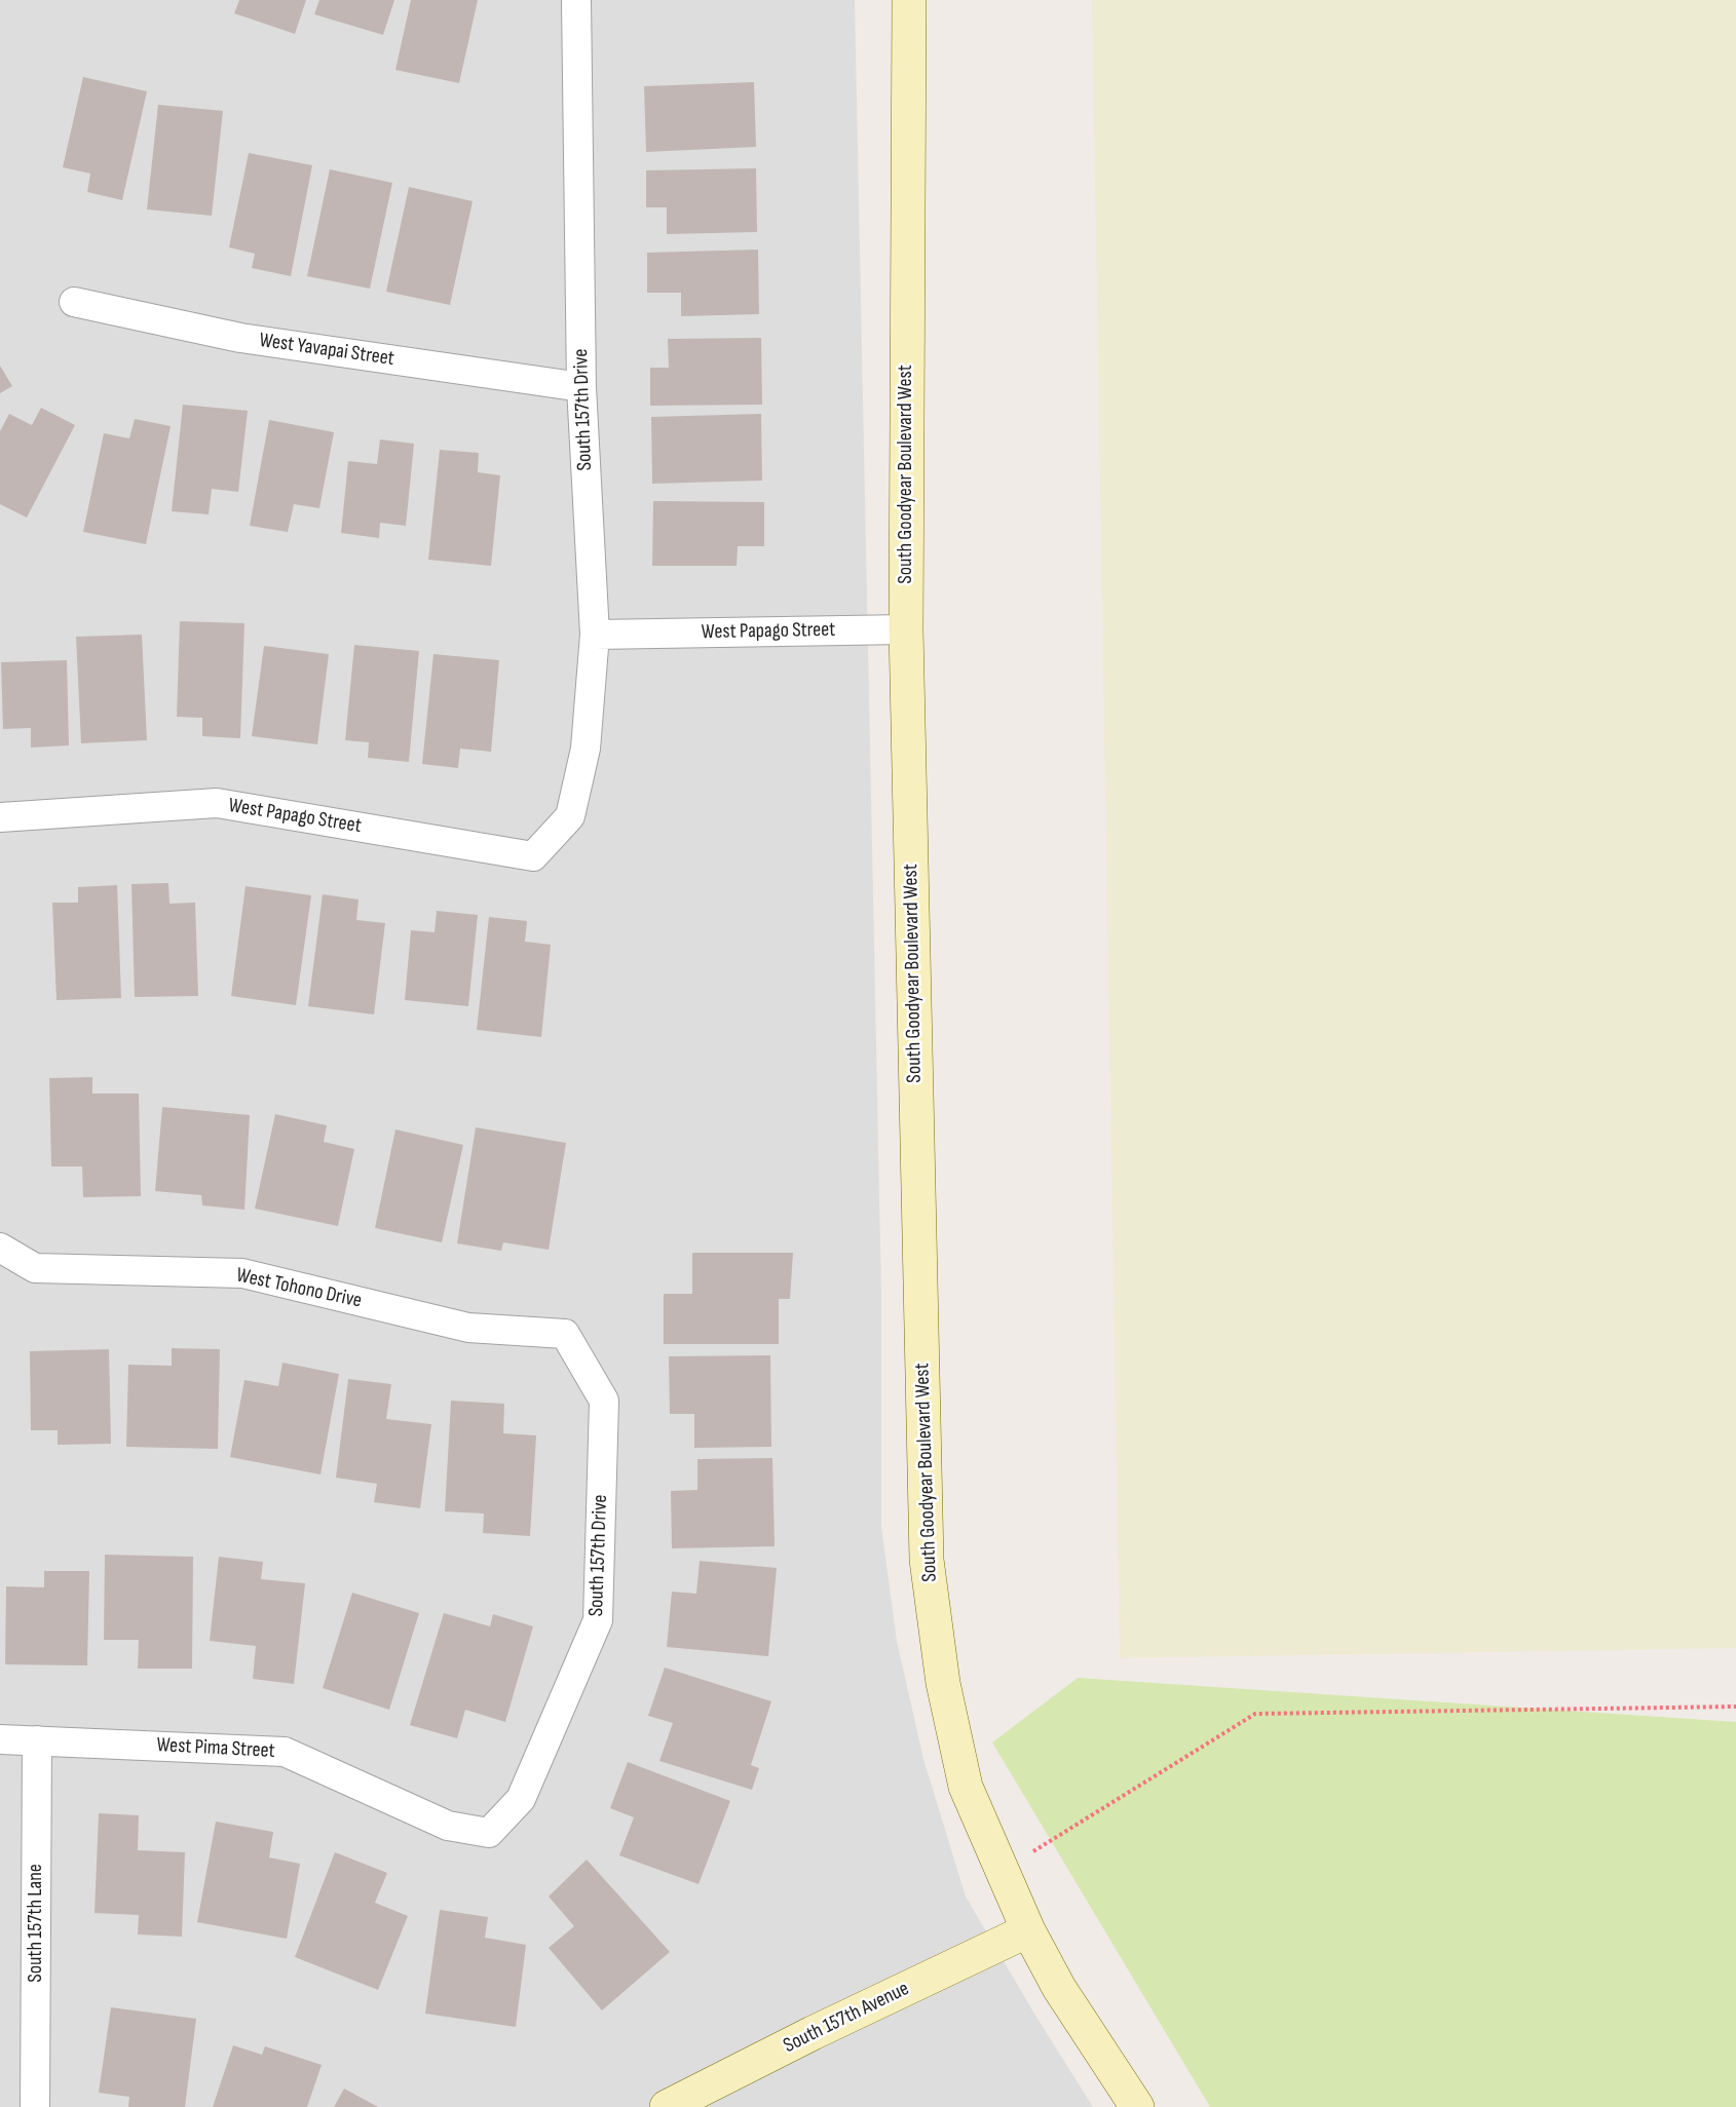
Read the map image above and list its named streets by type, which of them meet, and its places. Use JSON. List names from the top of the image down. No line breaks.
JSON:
{"streets":{"street":["West Yavapai Street","South 157th Drive","South Goodyear Boulevard West","West Papago Street","West Tohono Drive","West Pima Street","South 157th Lane","South 157th Avenue"]},"crossings":[["West Yavapai Street","South 157th Drive"],["South 157th Drive","West Papago Street"],["South 157th Drive","West Tohono Drive"],["South 157th Drive","West Pima Street"],["South Goodyear Boulevard West","West Papago Street"],["South Goodyear Boulevard West","South 157th Avenue"],["West Pima Street","South 157th Lane"]]}
